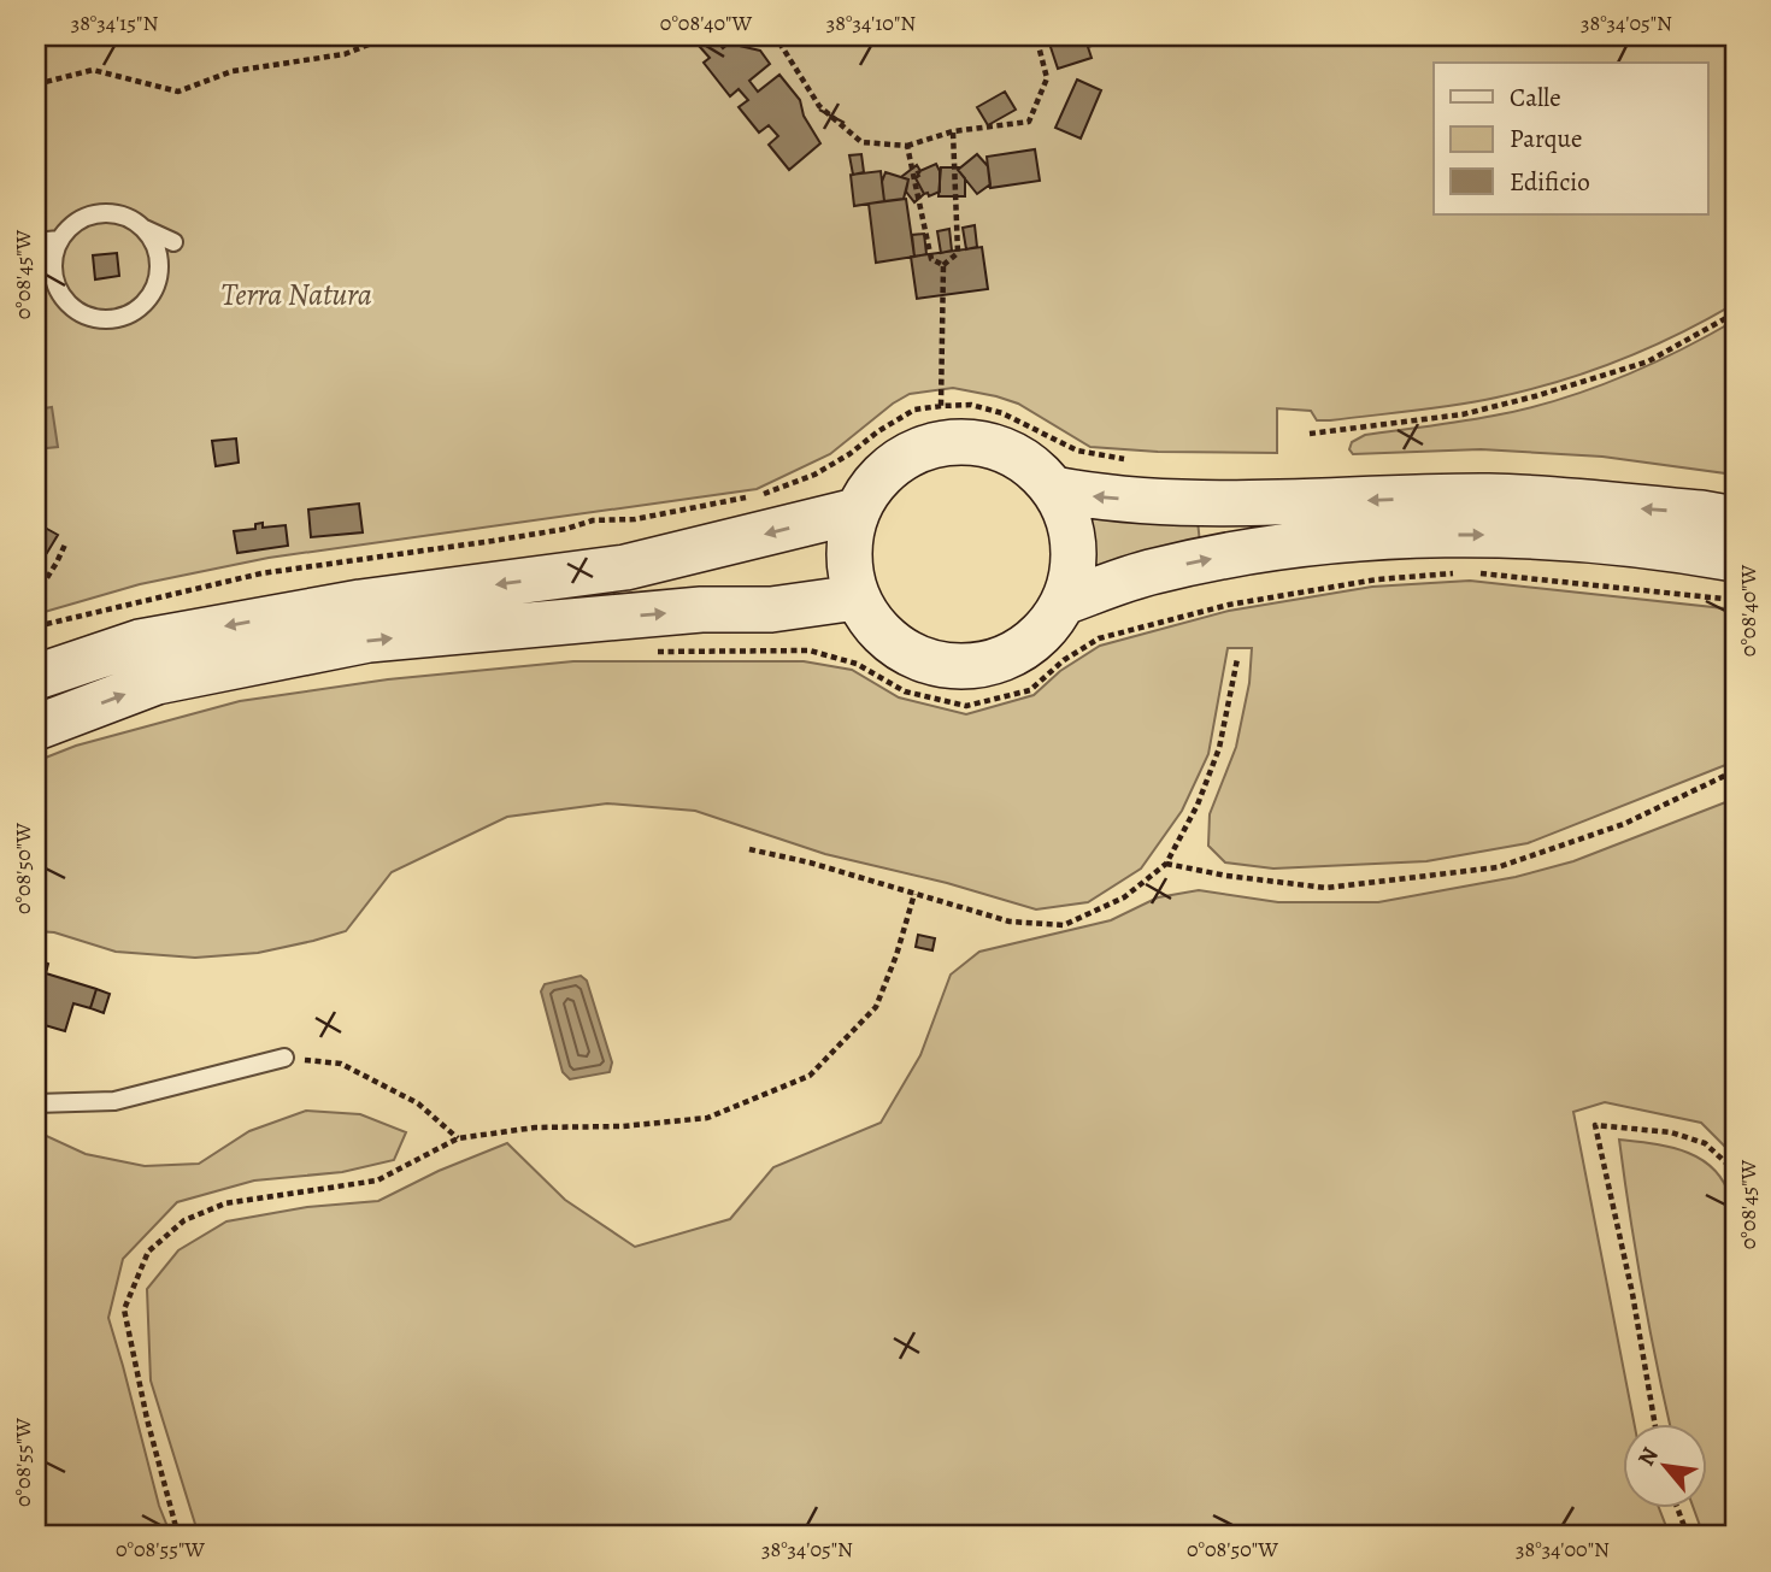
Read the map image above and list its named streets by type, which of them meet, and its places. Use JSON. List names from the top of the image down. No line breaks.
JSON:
{"parks":["Terra Natura"],"legend":["Calle","Parque","Edificio"],"north":"top left","coordinates":["38°34'15\"N","0°08'40\"W","38°34'10\"N","38°34'05\"N","0°08'45\"W","0°08'50\"W","0°08'55\"W","38°34'00\"N"]}
